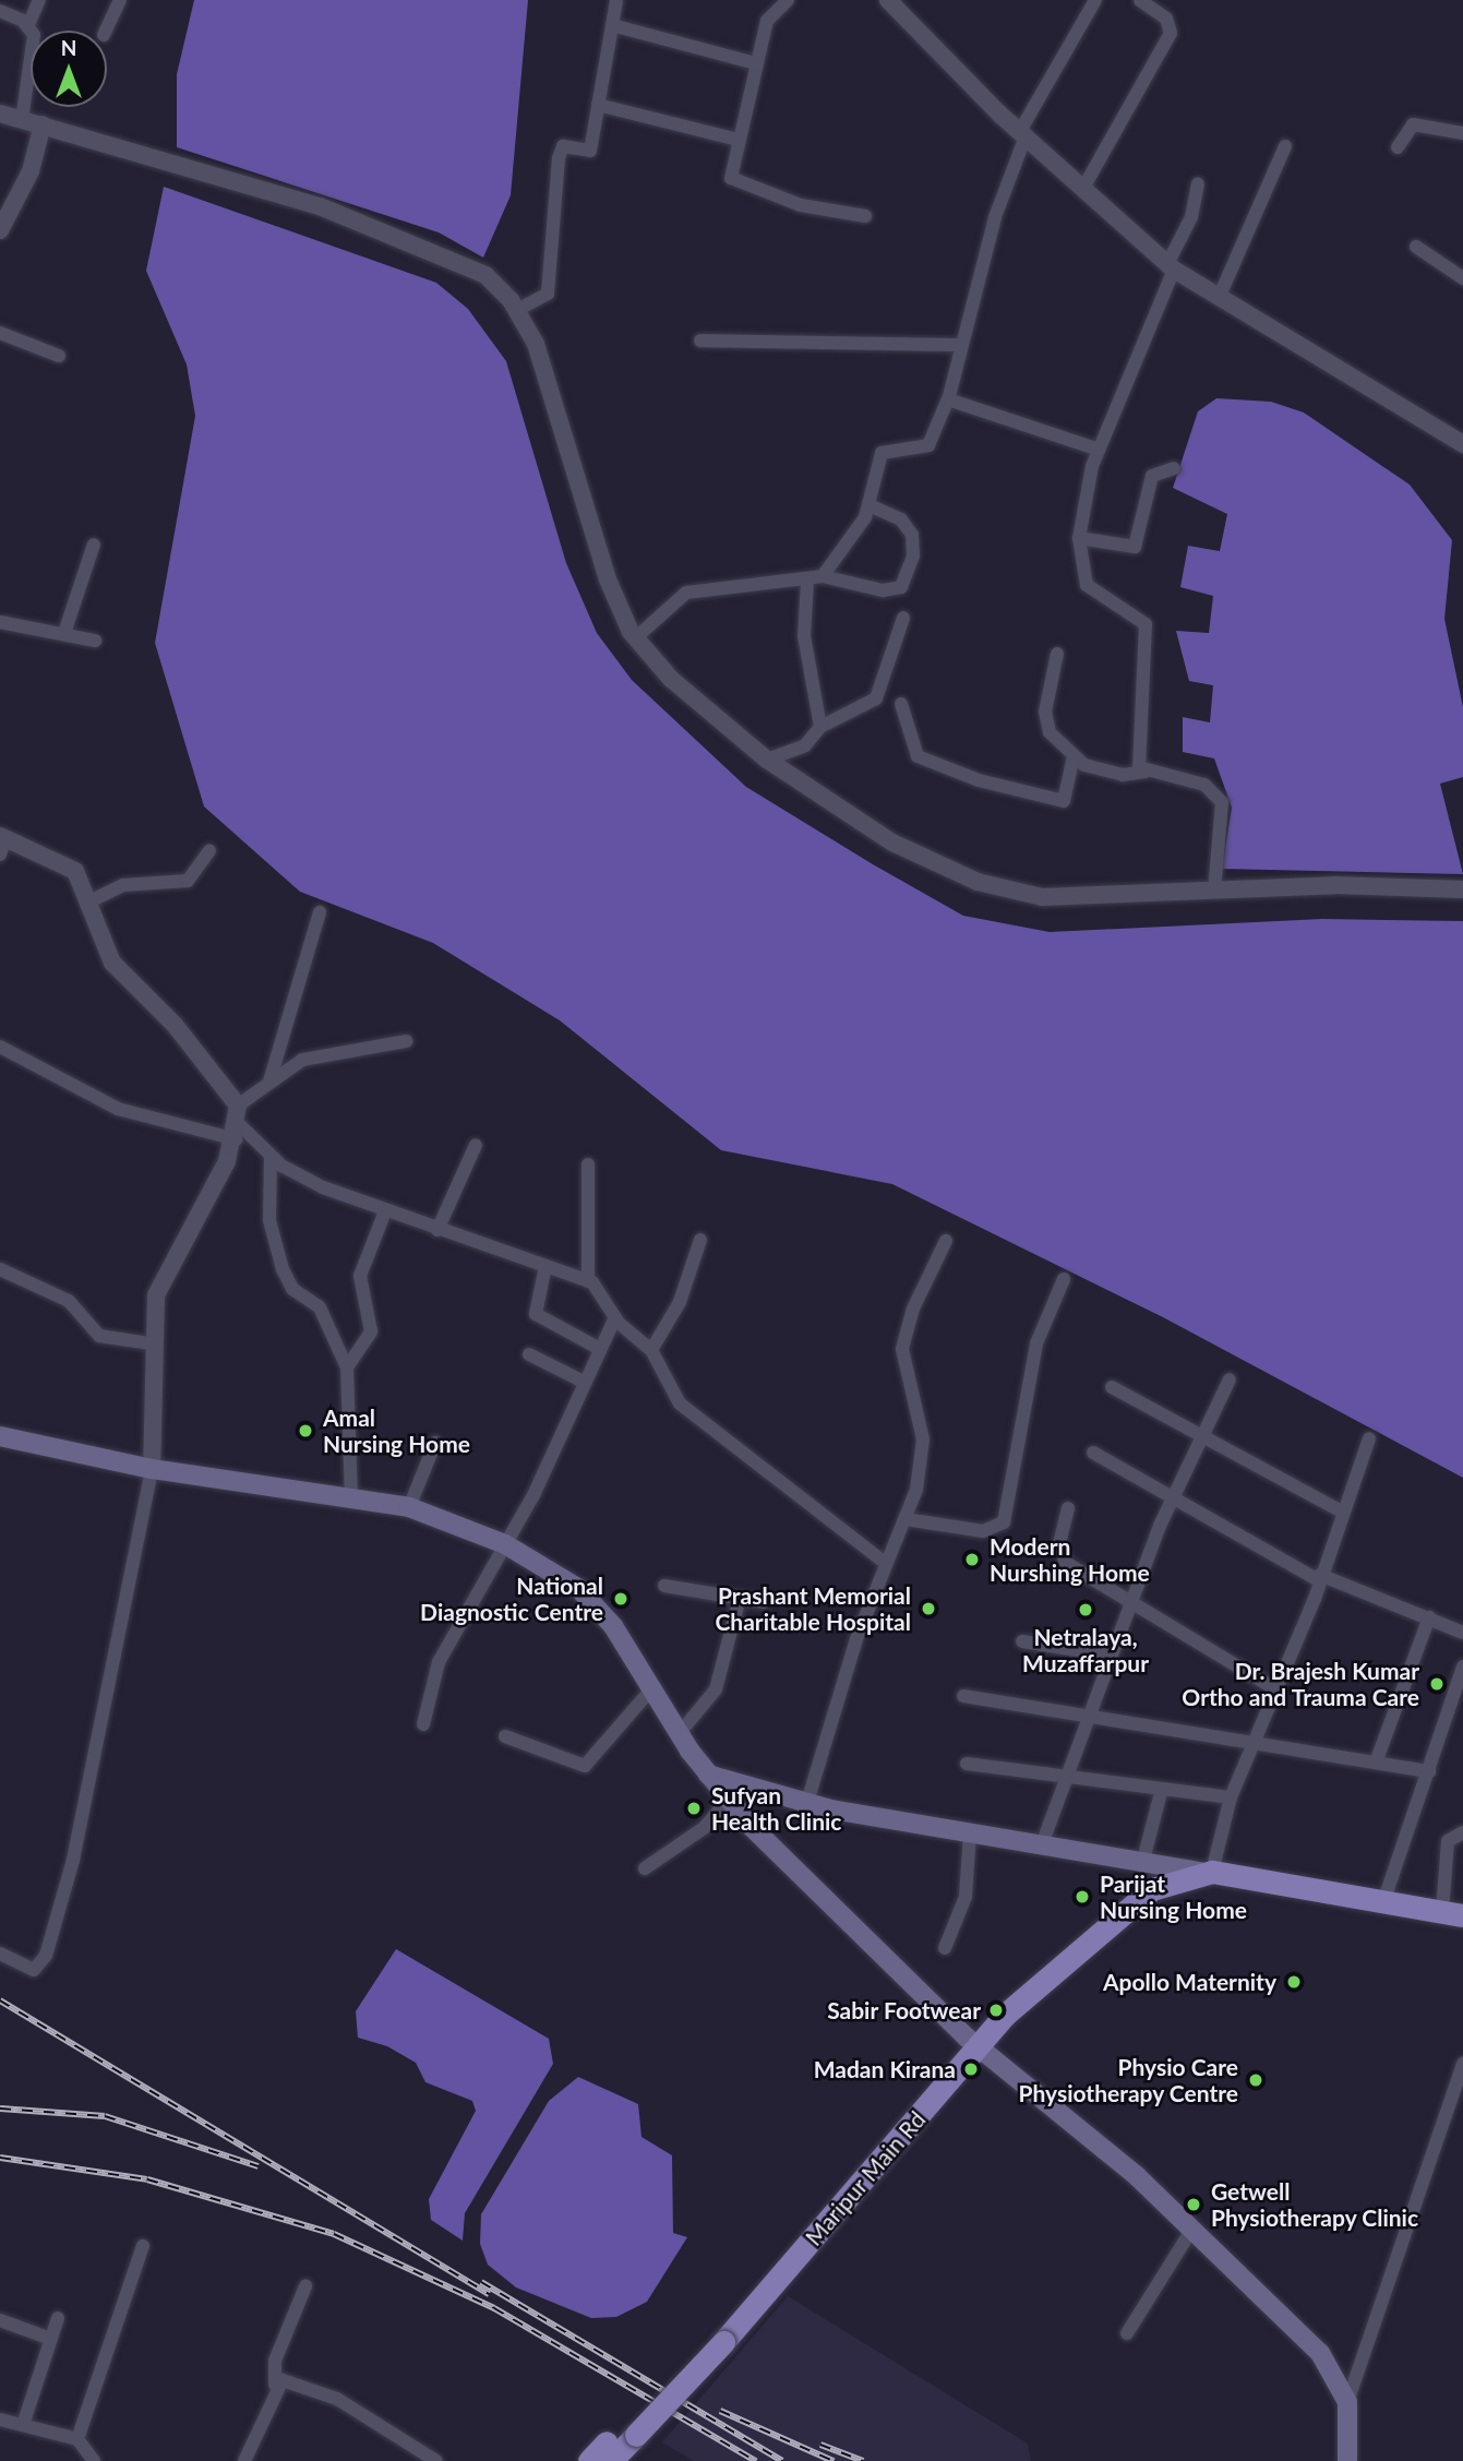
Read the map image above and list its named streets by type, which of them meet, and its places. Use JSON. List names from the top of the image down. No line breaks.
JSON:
{"streets":{"main road":["Maripur Main Rd"]},"places":["Amal Nursing Home","Modern Nurshing Home","National Diagnostic Centre","Prashant Memorial Charitable Hospital","Netralaya, Muzaffarpur","Dr. Brajesh Kumar Ortho and Trauma Care","Sufyan Health Clinic","Parijat Nursing Home","Apollo Maternity","Sabir Footwear","Madan Kirana","Physio Care Physiotherapy Centre","Getwell Physiotherapy Clinic"],"north":"top"}
